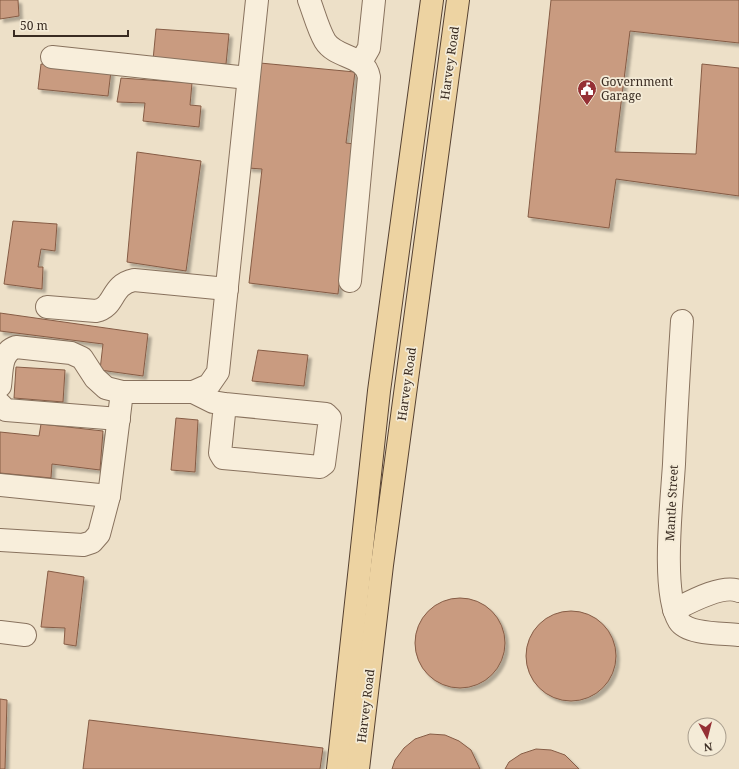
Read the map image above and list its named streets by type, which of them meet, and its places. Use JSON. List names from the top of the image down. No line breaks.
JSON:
{"streets":{"main road":["Harvey Road"],"lane":["Mantle Street"]},"places":{"public building":["Government Garage"]},"scale_bar":"50 m","north":"bottom"}
